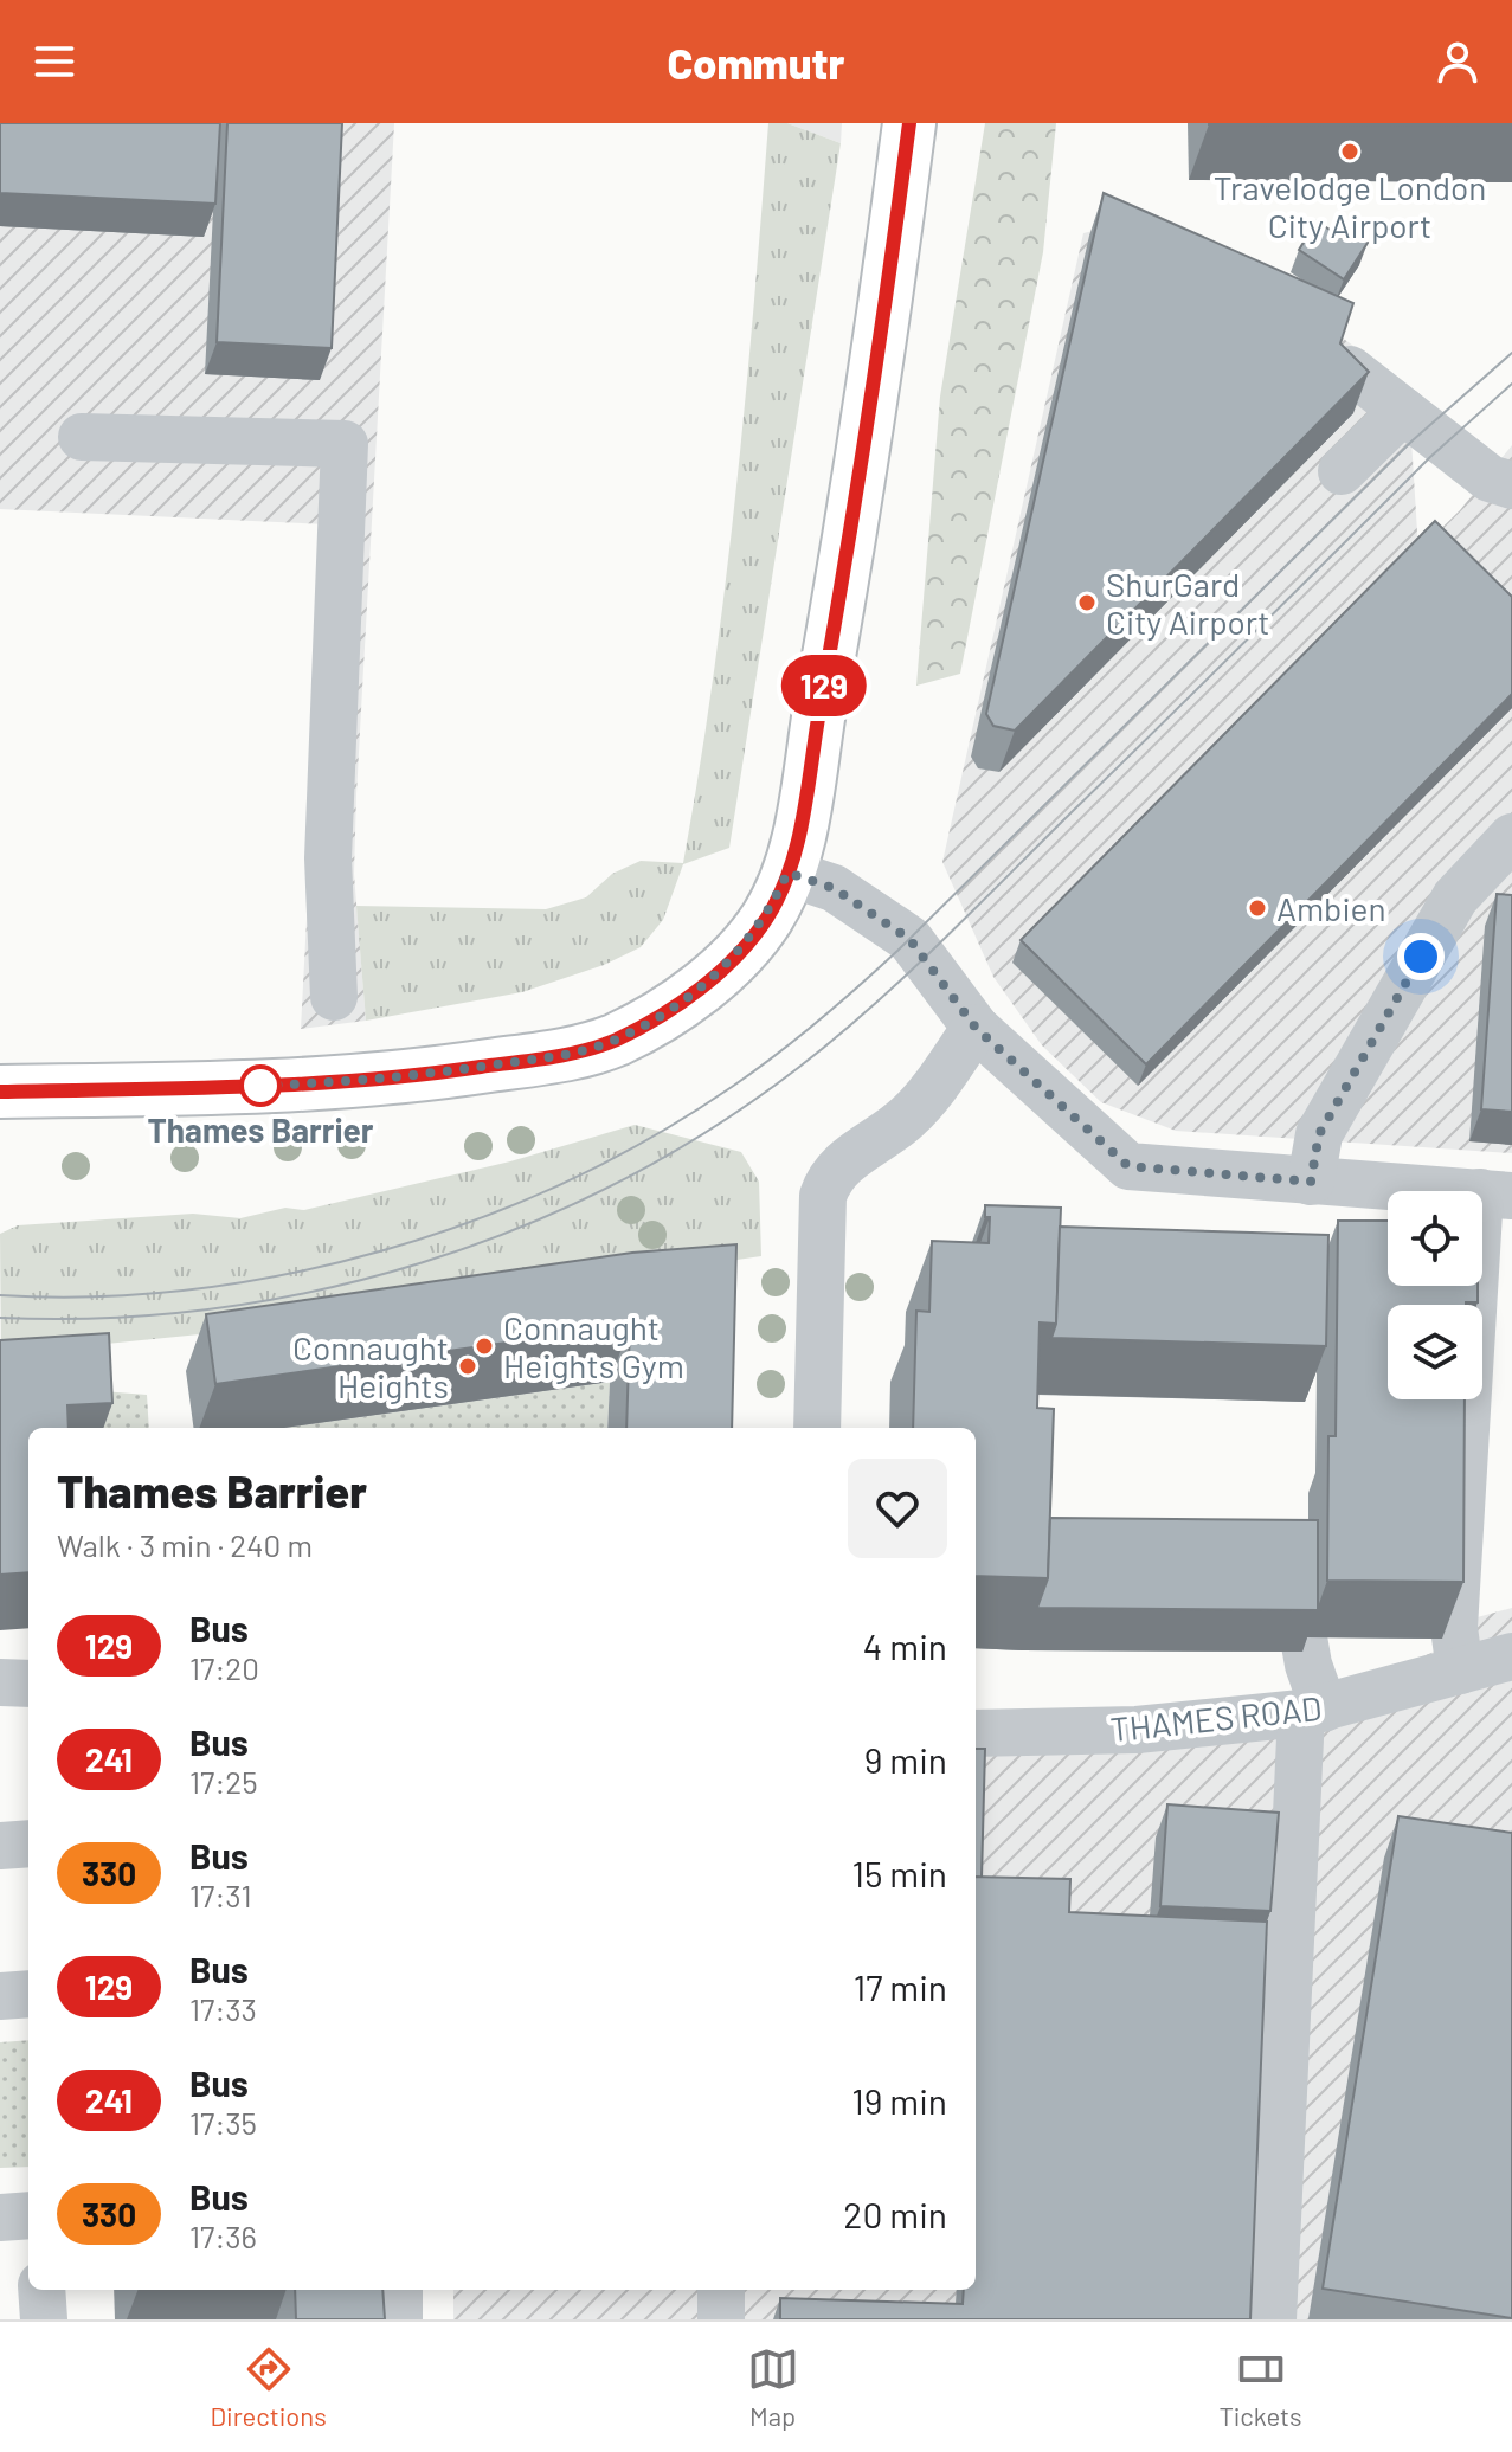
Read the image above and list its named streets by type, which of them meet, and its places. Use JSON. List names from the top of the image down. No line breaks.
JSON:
{"streets":{"street":["THAMES ROAD"]},"places":["Travelodge London City Airport","ShurGard City Airport","Ambien","Thames Barrier","Connaught Heights Gym","Connaught Heights"],"lines":["bus line 129"],"page":{"header":"Commutr","on_map":"129","heading":["Thames Barrier","Walk · 3 min · 240 m"],"list":[{"mark":"129","name":"Bus","note":"17:20","value":"4 min"},{"mark":"241","name":"Bus","note":"17:25","value":"9 min"},{"mark":"330","name":"Bus","note":"17:31","value":"15 min"},{"mark":"129","name":"Bus","note":"17:33","value":"17 min"},{"mark":"241","name":"Bus","note":"17:35","value":"19 min"},{"mark":"330","name":"Bus","note":"17:36","value":"20 min"}],"tabs":["Directions","Map","Tickets"]}}
